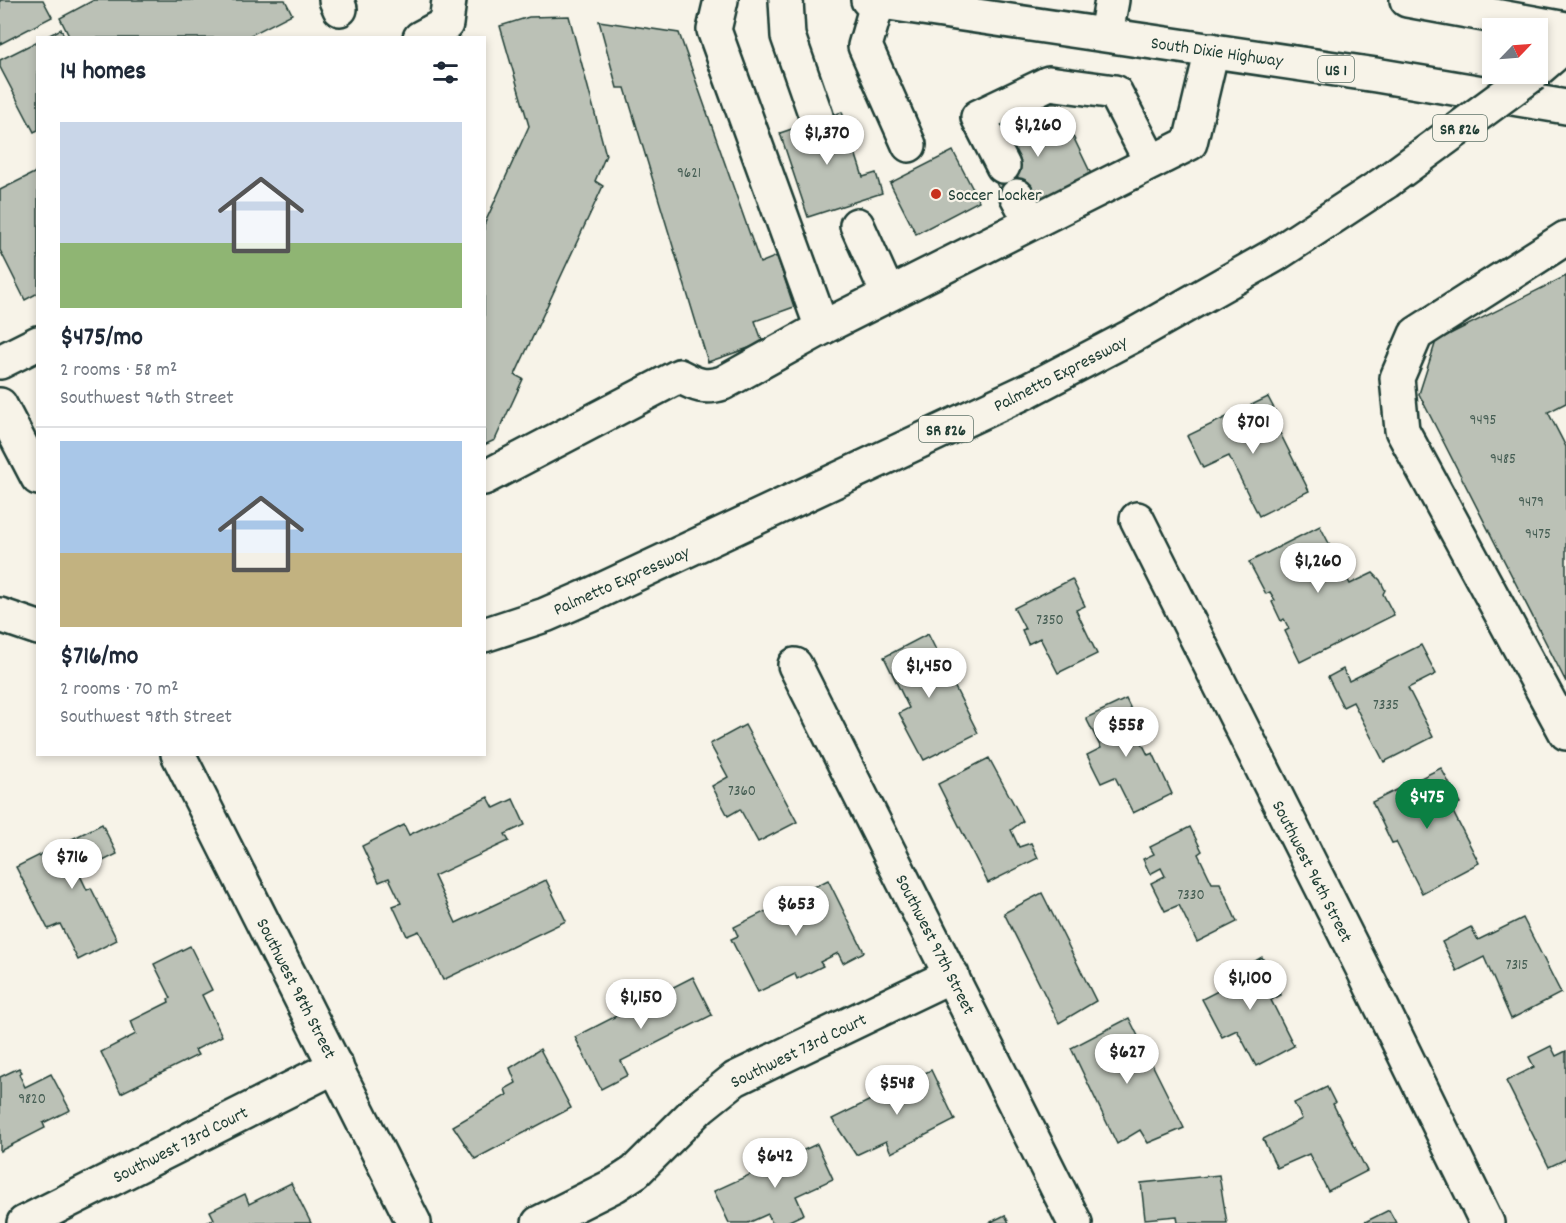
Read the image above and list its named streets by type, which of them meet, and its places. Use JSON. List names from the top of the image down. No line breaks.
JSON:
{"streets":{"main road":["South Dixie Highway","US 1","SR 826","Palmetto Expressway","Southwest 96th Street","Southwest 97th Street","Southwest 98th Street","Southwest 73rd Court"]},"crossings":[["Southwest 97th Street","Southwest 73rd Court"],["Southwest 98th Street","Southwest 73rd Court"]],"places":["Soccer Locker"],"house_numbers":["9621","9495","9485","9479","9475","7350","7335","7360","7330","7315","9820"],"north":"top right","page":{"heading":"14 homes","price":["$1,260","$1,370","$701","$1,260","$1,450","$558","$475","$716","$653","$1,100","$1,150","$627","$548","$642"],"list":[{"name":"$475/mo","note":"2 rooms · 58 m² · Southwest 96th Street"},{"name":"$716/mo","note":"2 rooms · 70 m² · Southwest 98th Street"}]}}
